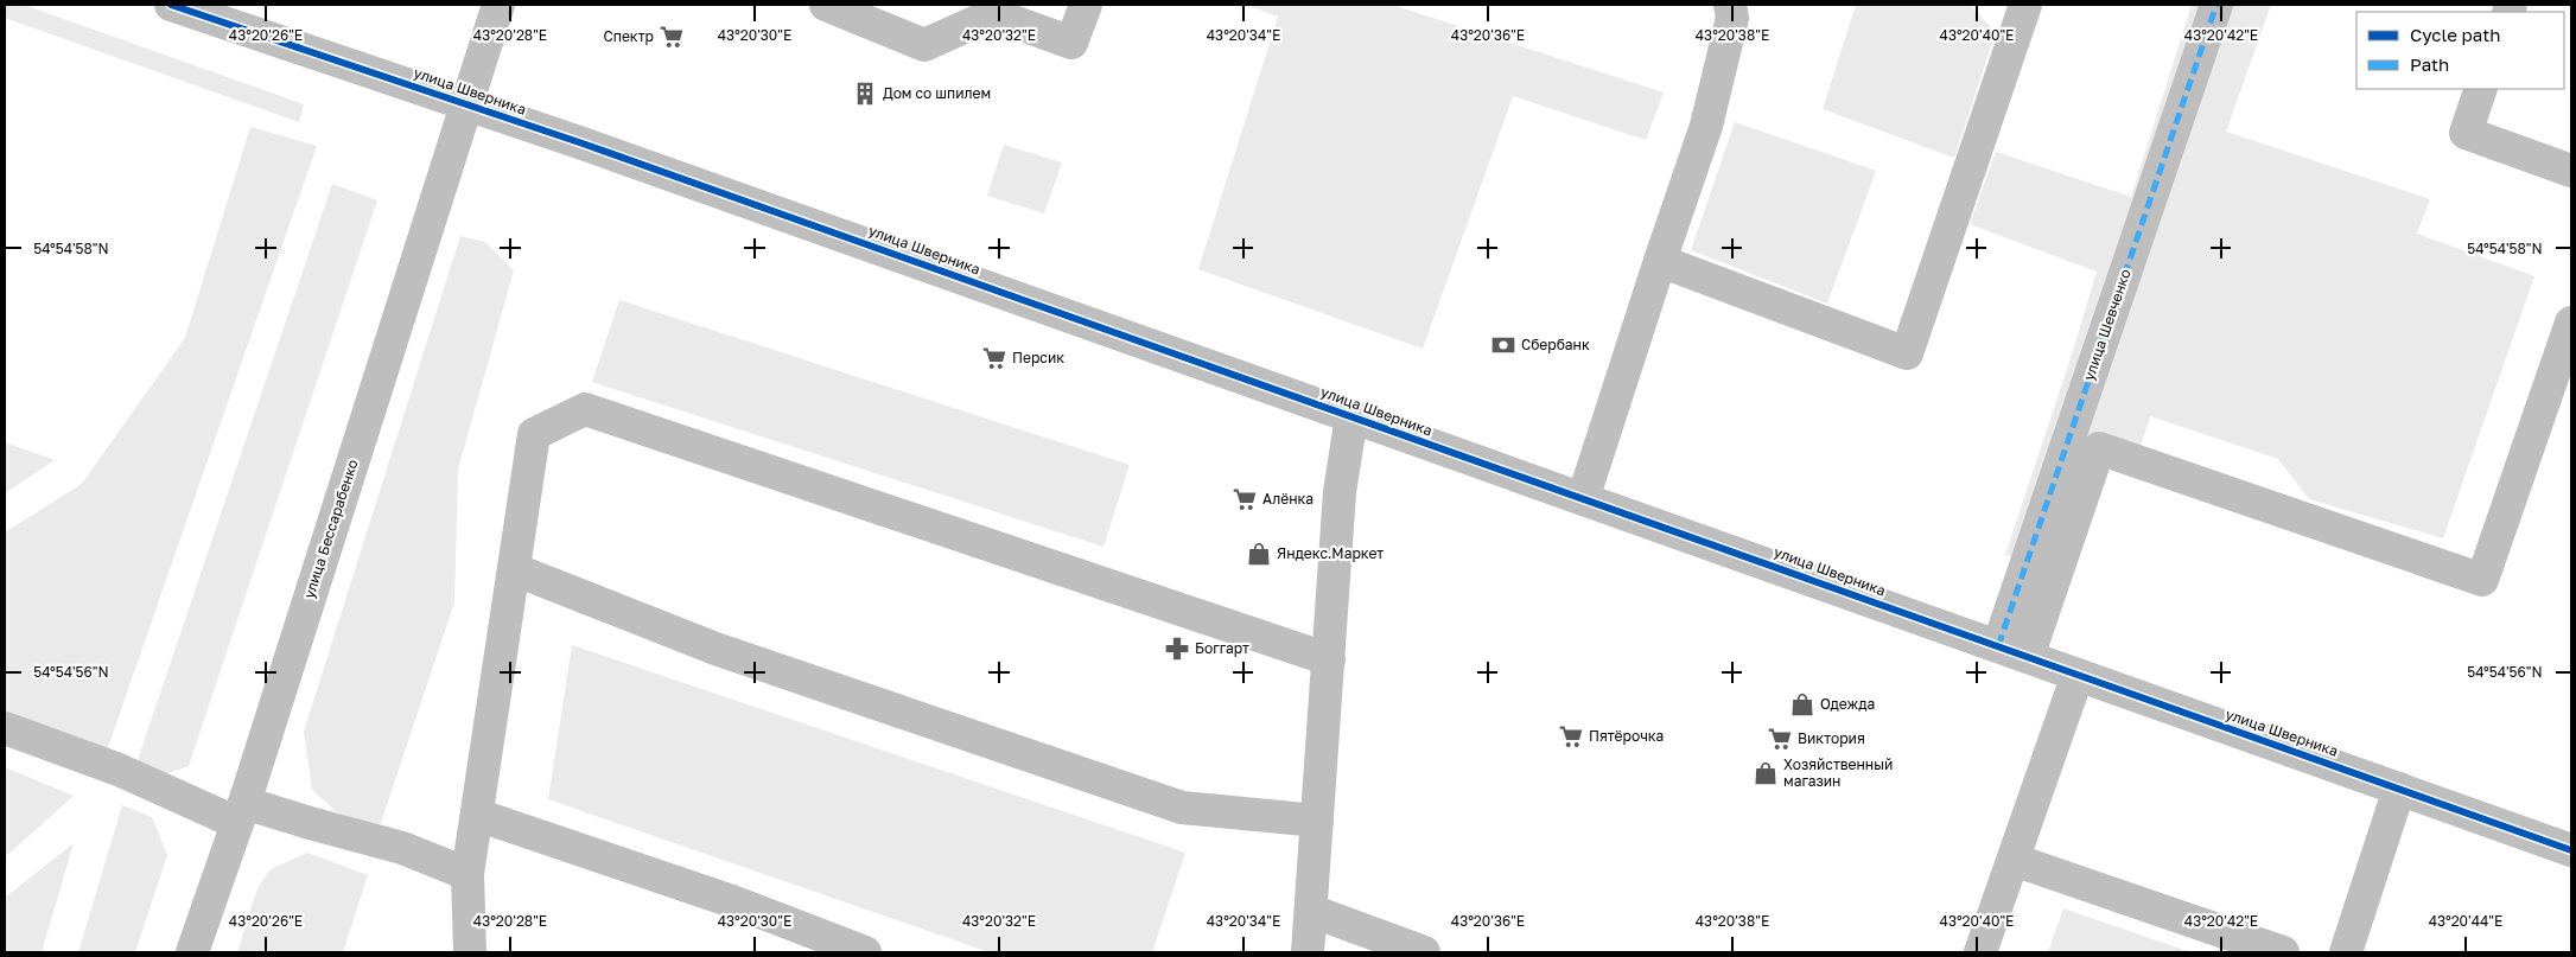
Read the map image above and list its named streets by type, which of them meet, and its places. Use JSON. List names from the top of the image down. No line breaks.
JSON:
{"streets":{"street":["улица Шверника","улица Шевченко","улица Бессарабенко"]},"crossings":[["улица Шверника","улица Шевченко"],["улица Шверника","улица Бессарабенко"]],"places":{"supermarket":["Спектр","Персик","Алёнка","Пятёрочка","Виктория"],"building":["Дом со шпилем"],"bank":["Сбербанк"],"shop":["Яндекс.Маркет","Одежда","Хозяйственный магазин"],"pharmacy":["Боггарт"]},"legend":["Cycle path","Path"],"coordinates":["43°20'26\"E","43°20'28\"E","43°20'30\"E","43°20'32\"E","43°20'34\"E","43°20'36\"E","43°20'38\"E","43°20'40\"E","43°20'42\"E","54°54'58\"N","54°54'56\"N","43°20'44\"E"]}
